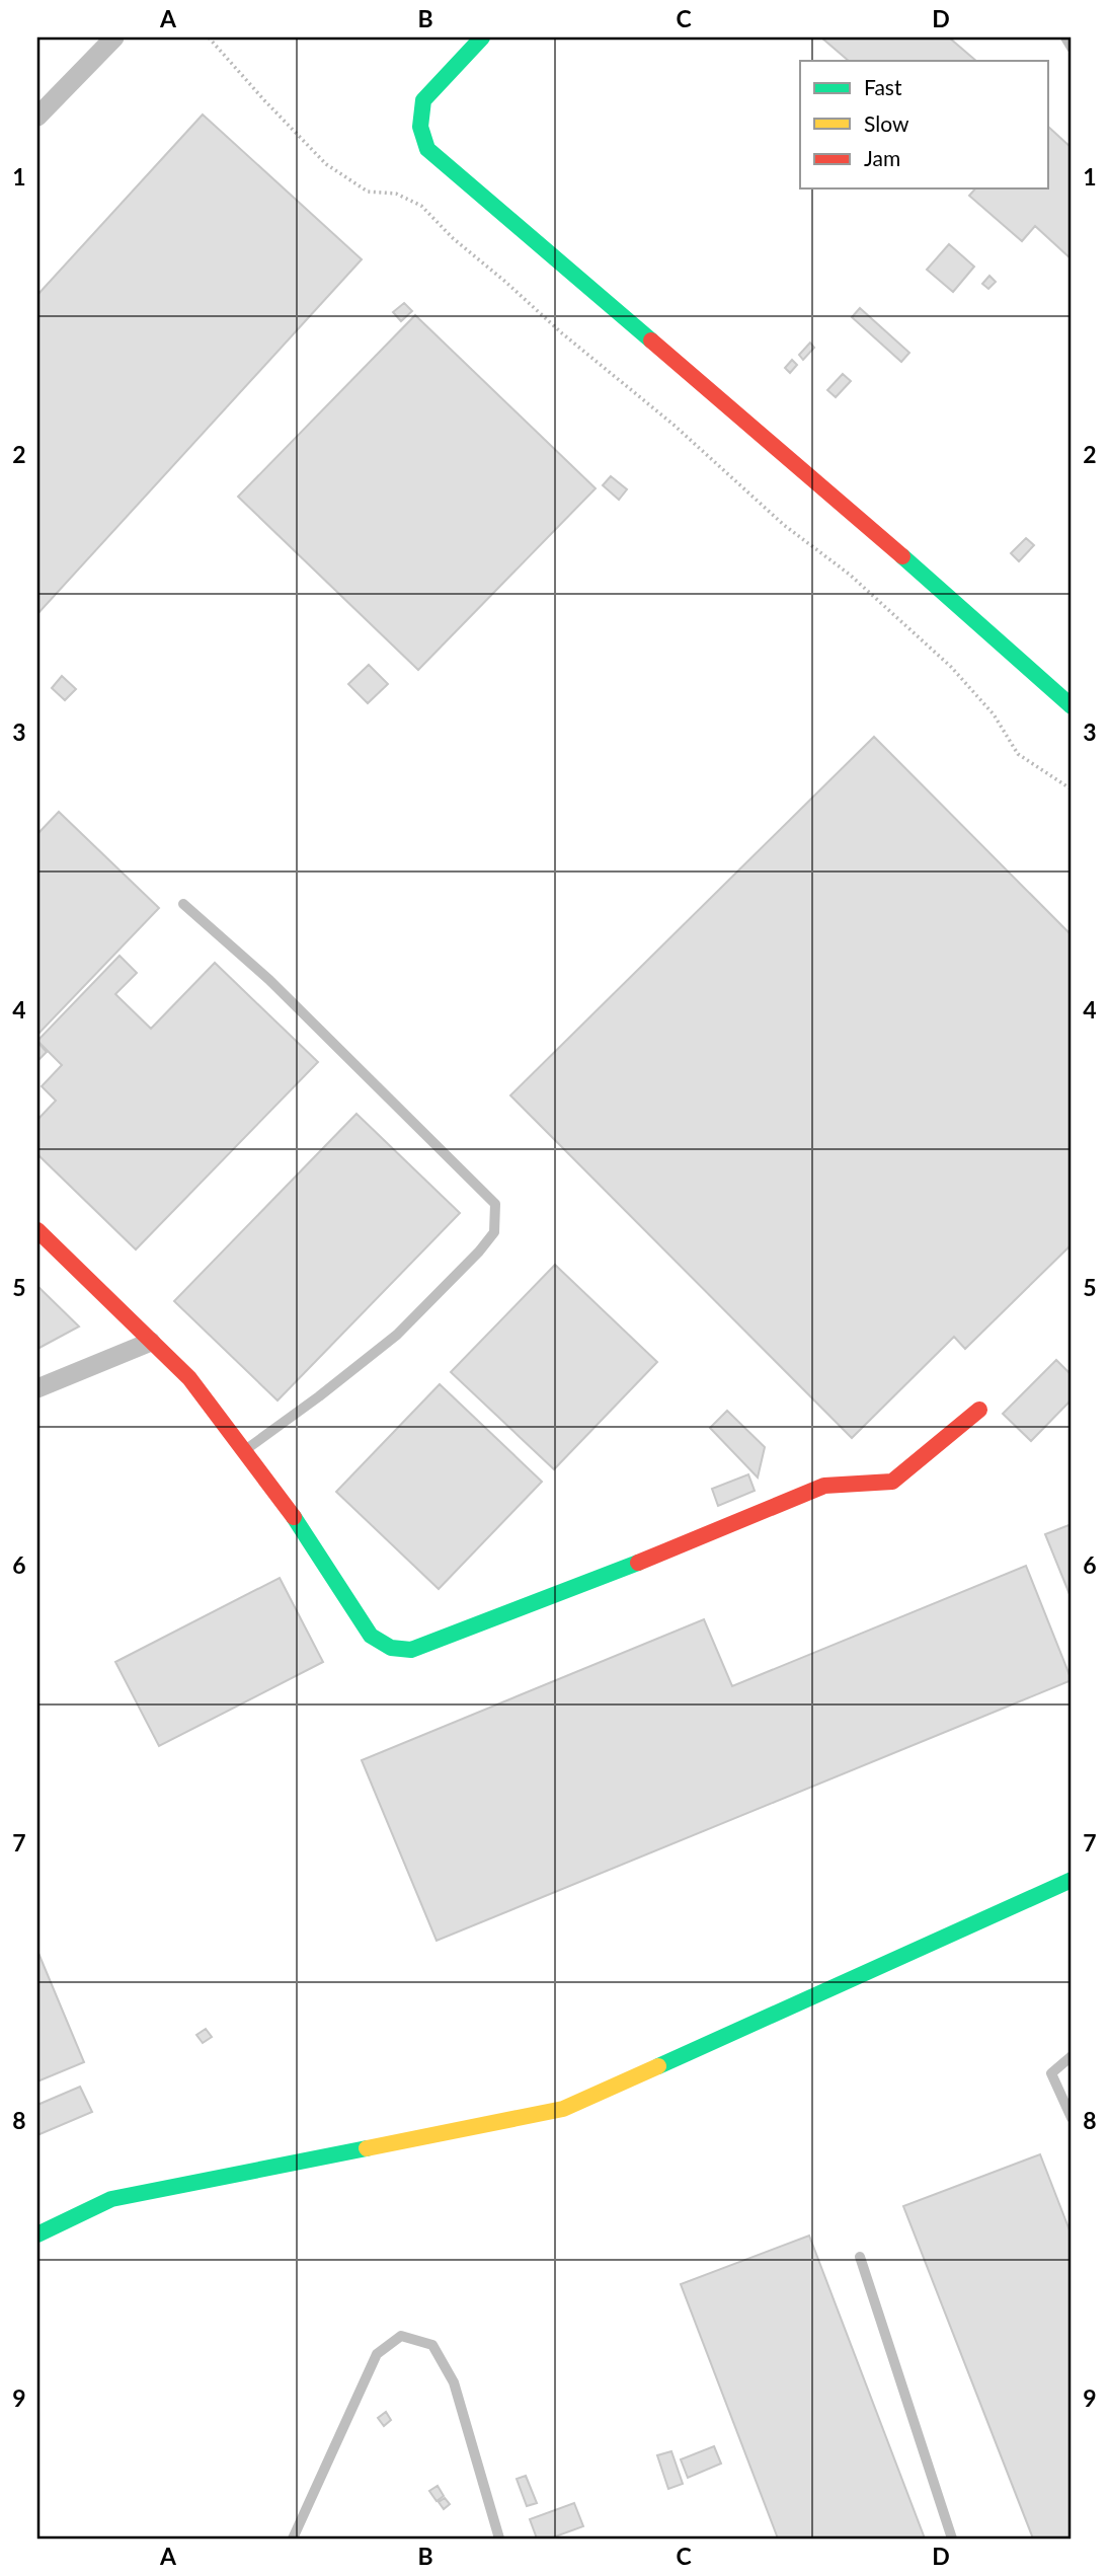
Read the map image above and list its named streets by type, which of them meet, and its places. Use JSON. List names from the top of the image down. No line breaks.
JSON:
{"legend":["Fast","Slow","Jam"],"grid":{"columns":["A","B","C","D"],"rows":["1","2","3","4","5","6","7","8","9"]}}
